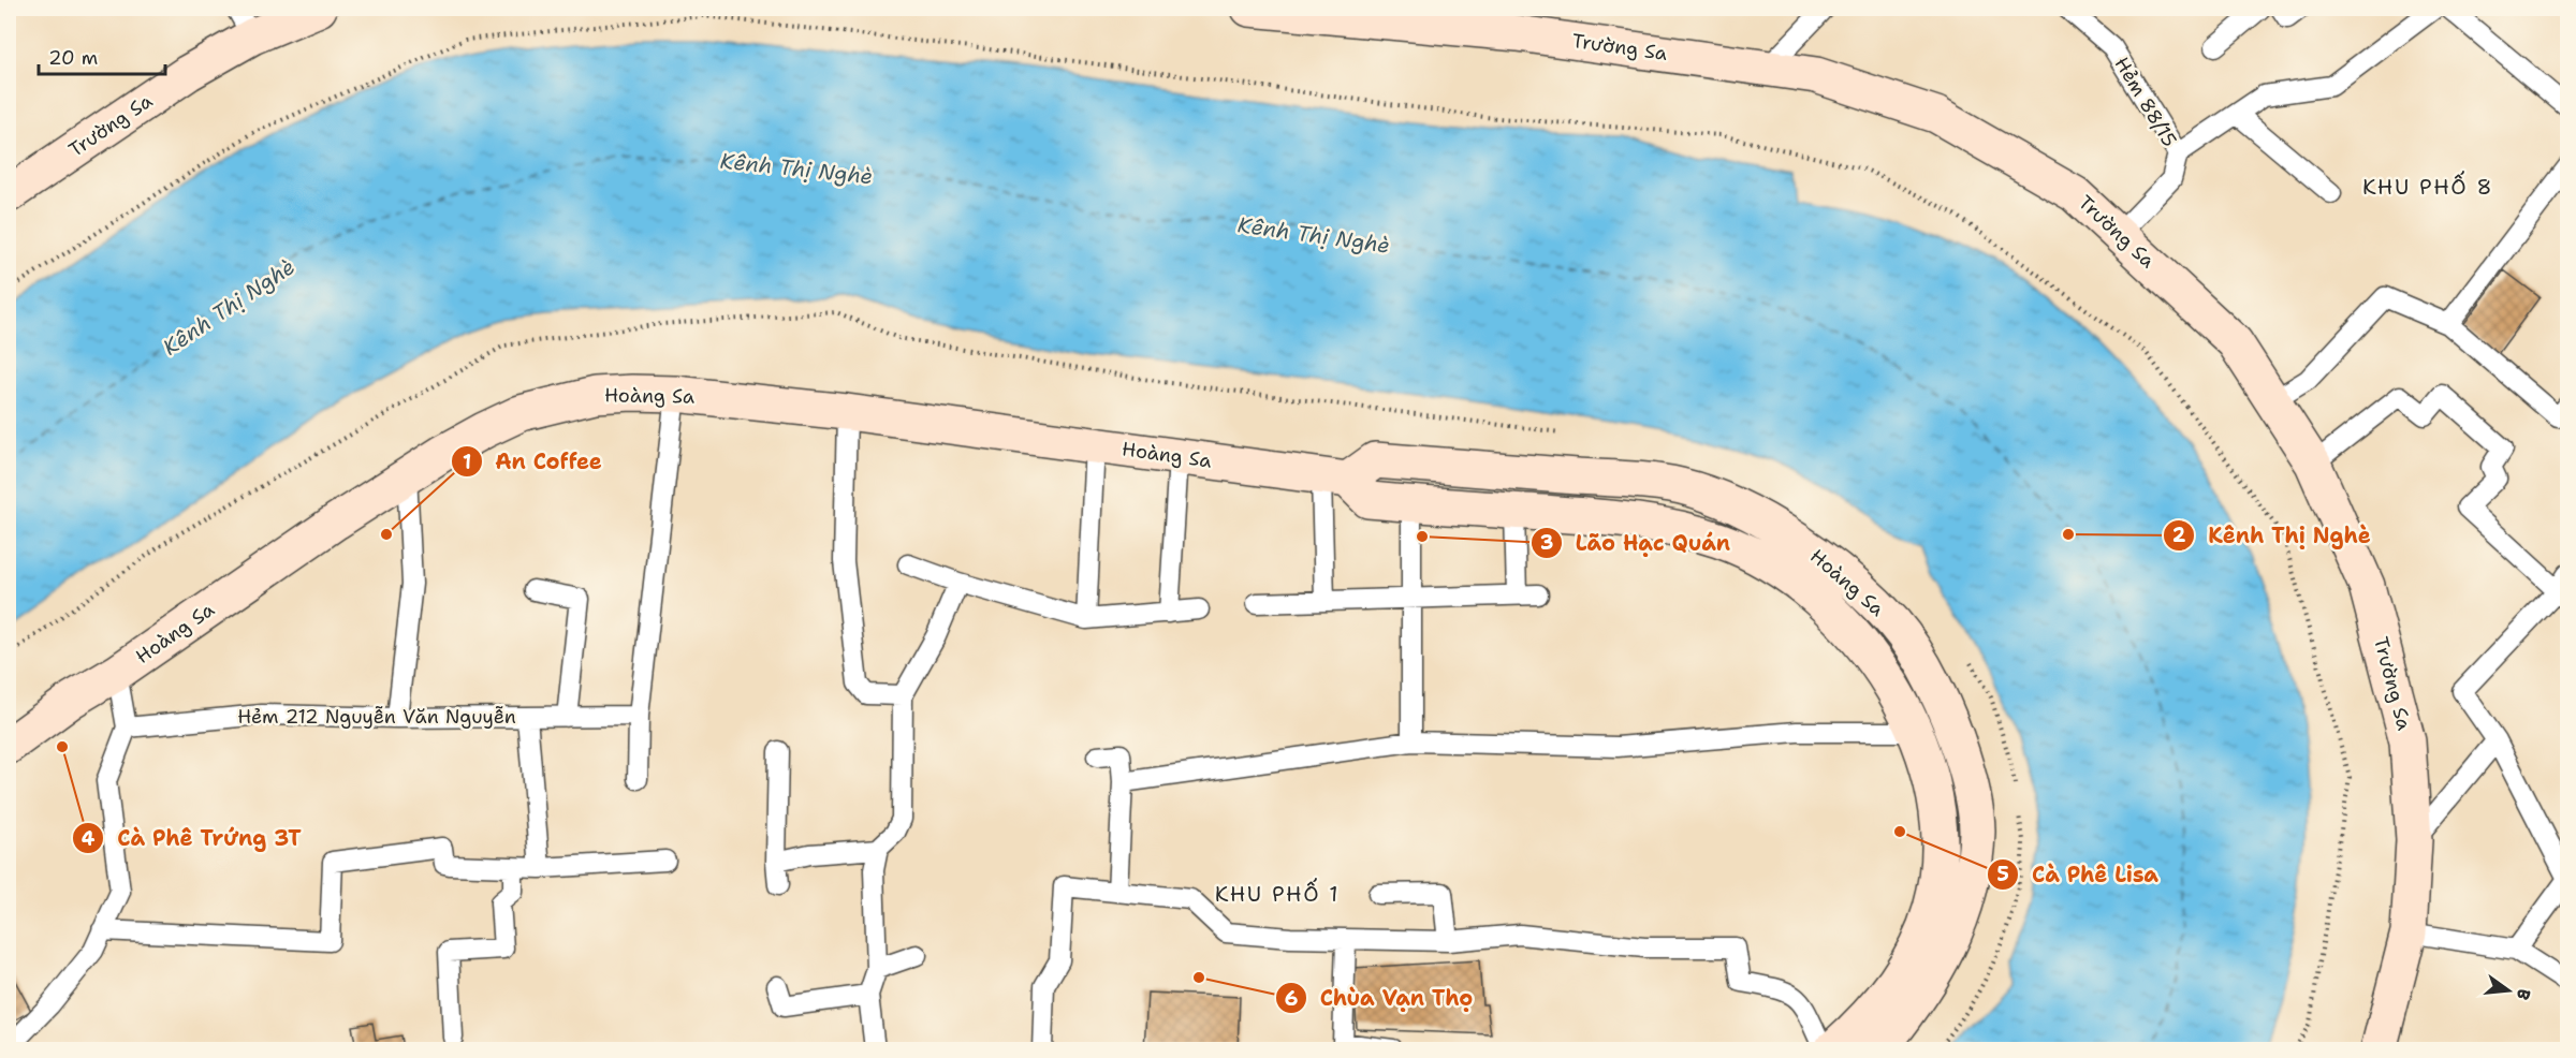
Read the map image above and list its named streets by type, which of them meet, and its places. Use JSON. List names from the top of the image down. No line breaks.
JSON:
{"streets":{"street":["Trường Sa","Hoàng Sa"],"lane":["Hẻm 88/15","Hẻm 212 Nguyễn Văn Nguyễn"]},"crossings":[["Trường Sa","Hẻm 88/15"]],"districts":["KHU PHỐ 8","KHU PHỐ 1"],"water":["Kênh Thị Nghè"],"places":["An Coffee","Kênh Thị Nghè","Lão Hạc Quán","Cà Phê Trứng 3T","Cà Phê Lisa","Chùa Vạn Thọ"],"scale_bar":"20 m","north":"right"}
